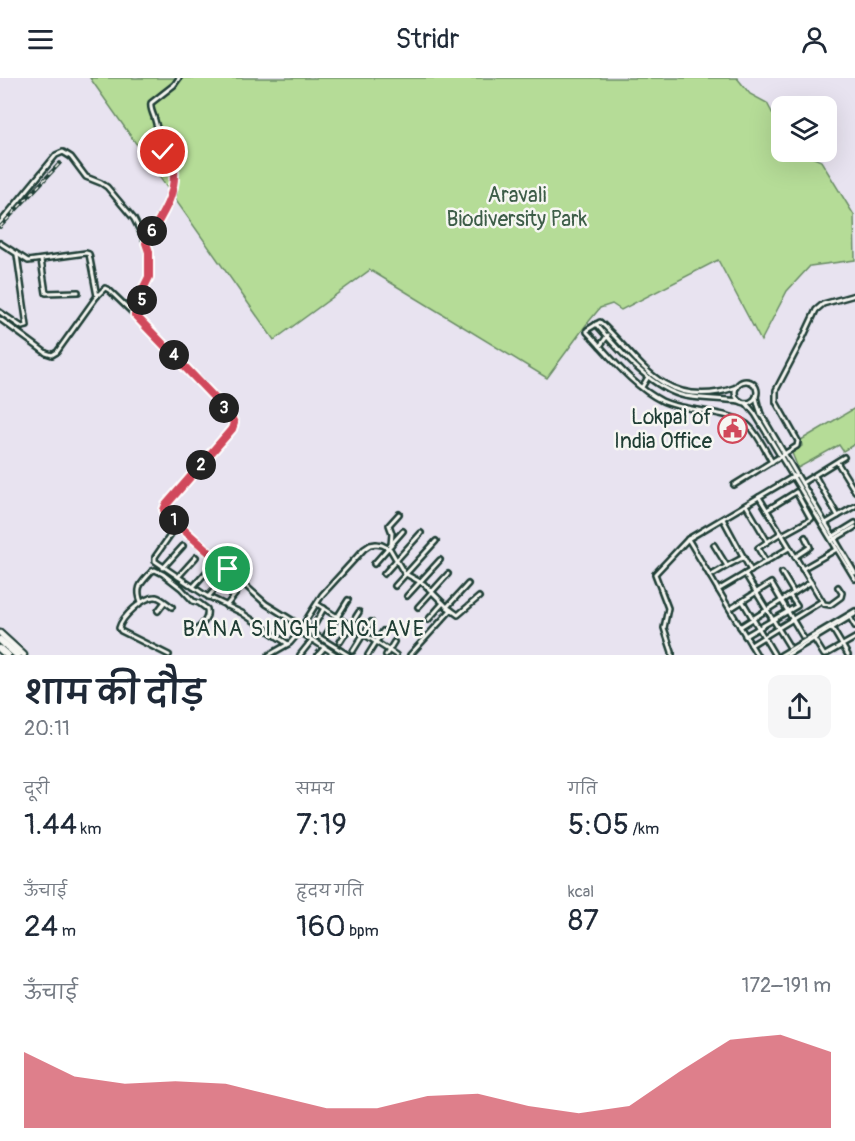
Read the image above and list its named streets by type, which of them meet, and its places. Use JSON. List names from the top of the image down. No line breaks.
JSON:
{"districts":["BANA SINGH ENCLAVE"],"parks":["Aravali Biodiversity Park"],"places":{"public building":["Lokpal of India Office"]},"page":{"header":"Stridr","pins":["6","5","4","3","2","1"],"heading":["शाम की दौड़","20:11"],"stats":[["दूरी","1.44 km"],["समय","7:19"],["गति","5:05 /km"],["ऊँचाई","24 m"],["हृदय गति","160 bpm"],["kcal","87"]],"chart":["ऊँचाई","172–191 m"]}}
